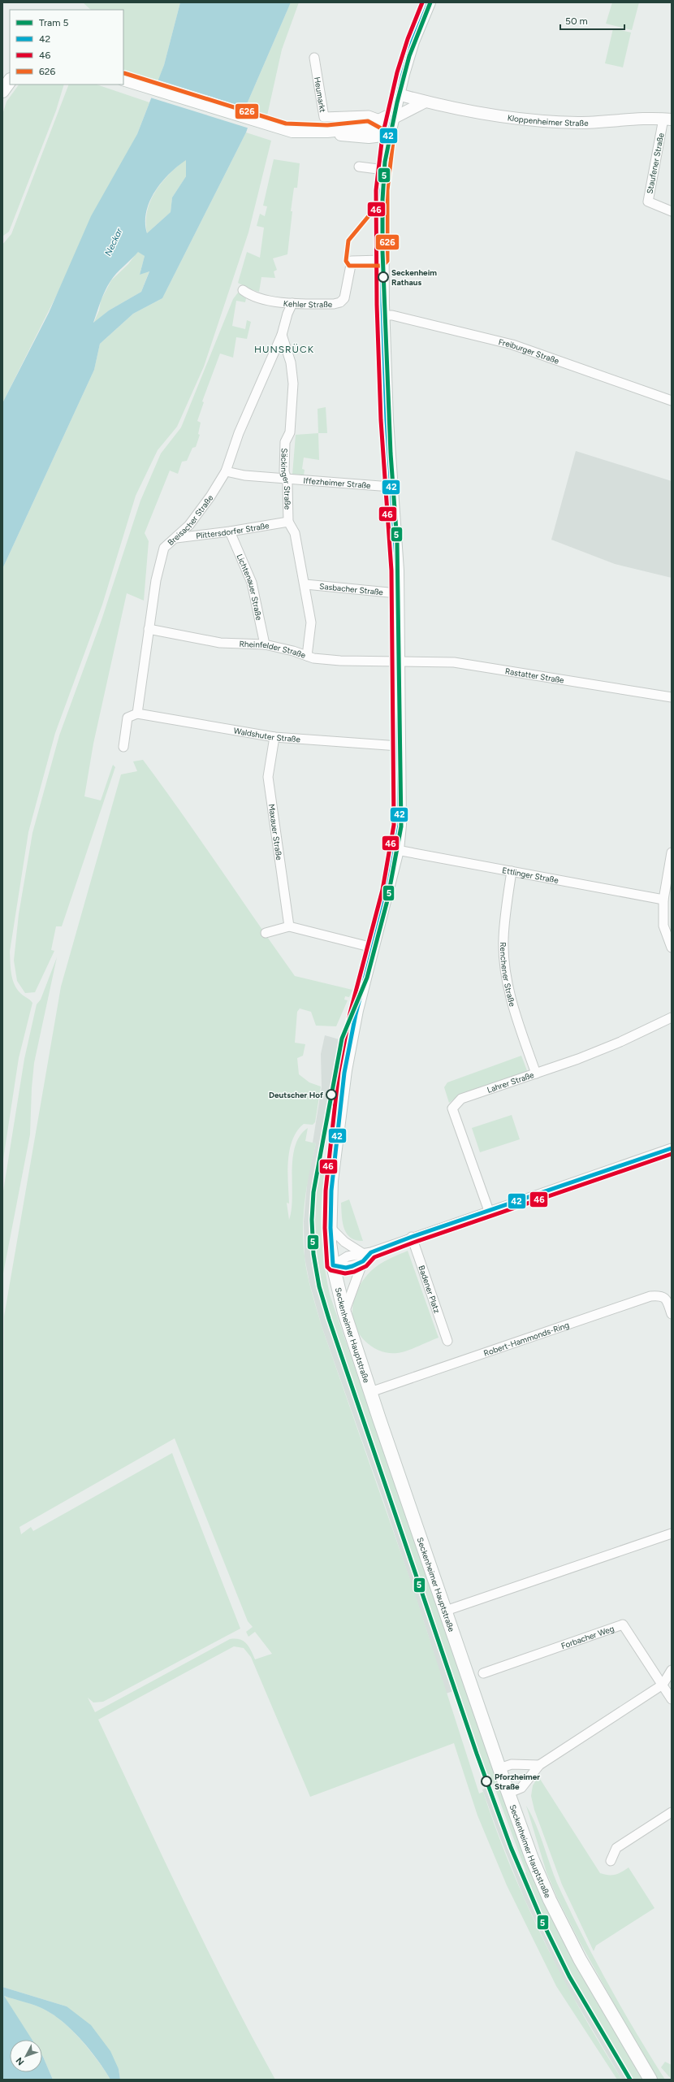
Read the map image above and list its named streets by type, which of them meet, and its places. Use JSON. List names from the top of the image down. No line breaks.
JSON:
{"streets":{"main road":["Seckenheimer Hauptstraße"],"street":["Heumarkt","Kloppenheimer Straße","Staufener Straße","Kehler Straße","Freiburger Straße","Säckinger Straße","Iffezheimer Straße","Breisacher Straße","Plittersdorfer Straße","Lichtenauer Straße","Sasbacher Straße","Rheinfelder Straße","Rastatter Straße","Waldshuter Straße","Maxauer Straße","Ettlinger Straße","Renchener Straße","Lahrer Straße","Badener Platz","Robert-Hammonds-Ring","Forbacher Weg"]},"crossings":[["Heumarkt","Seckenheimer Hauptstraße"],["Kloppenheimer Straße","Staufener Straße"],["Kloppenheimer Straße","Seckenheimer Hauptstraße"],["Kehler Straße","Seckenheimer Hauptstraße"],["Freiburger Straße","Seckenheimer Hauptstraße"],["Säckinger Straße","Iffezheimer Straße"],["Säckinger Straße","Breisacher Straße"],["Säckinger Straße","Plittersdorfer Straße"],["Säckinger Straße","Sasbacher Straße"],["Säckinger Straße","Rheinfelder Straße"],["Iffezheimer Straße","Breisacher Straße"],["Iffezheimer Straße","Seckenheimer Hauptstraße"],["Breisacher Straße","Plittersdorfer Straße"],["Breisacher Straße","Rheinfelder Straße"],["Breisacher Straße","Waldshuter Straße"],["Plittersdorfer Straße","Lichtenauer Straße"],["Lichtenauer Straße","Rheinfelder Straße"],["Sasbacher Straße","Seckenheimer Hauptstraße"],["Rheinfelder Straße","Rastatter Straße"],["Rheinfelder Straße","Seckenheimer Hauptstraße"],["Rastatter Straße","Seckenheimer Hauptstraße"],["Waldshuter Straße","Maxauer Straße"],["Waldshuter Straße","Seckenheimer Hauptstraße"],["Ettlinger Straße","Renchener Straße"],["Ettlinger Straße","Seckenheimer Hauptstraße"],["Renchener Straße","Lahrer Straße"],["Seckenheimer Hauptstraße","Robert-Hammonds-Ring"]],"districts":["HUNSRÜCK"],"water":["Neckar"],"places":["Seckenheim Rathaus","Deutscher Hof","Pforzheimer Straße"],"lines":["tram line 5","transit line 42","transit line 46","transit line 626"],"legend":["Tram 5","42","46","626"],"scale_bar":"50 m","north":"bottom left"}
